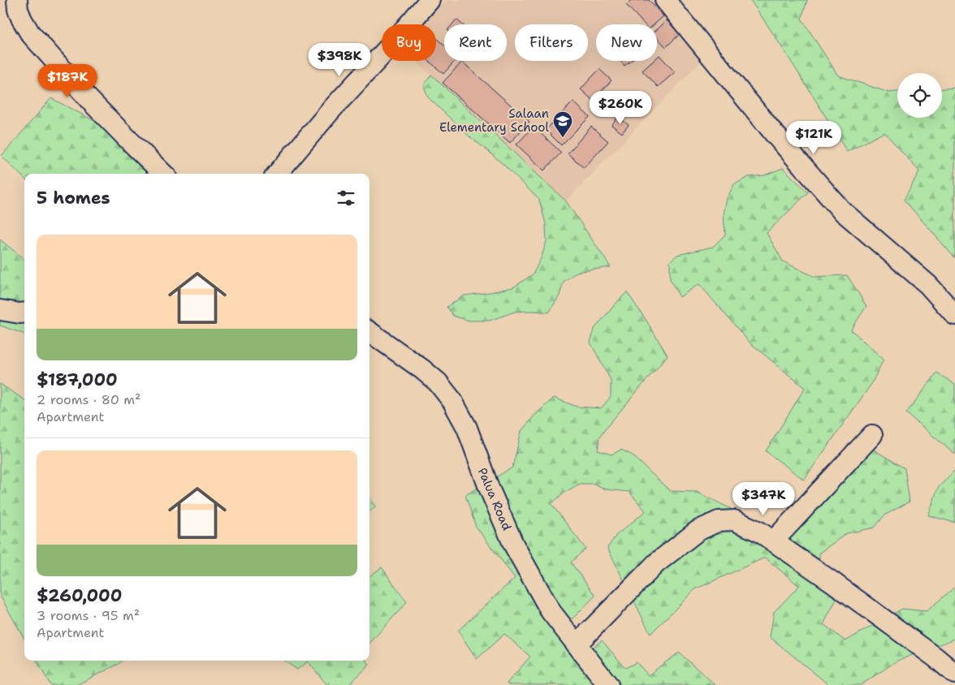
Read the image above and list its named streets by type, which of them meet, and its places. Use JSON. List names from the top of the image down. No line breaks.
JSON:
{"streets":{"street":["Palua Road"]},"places":{"school or university":["Salaan Elementary School"]},"page":{"chip":["Buy","Rent","Filters","New"],"price":["$398K","$187K","$260K","$121K","$347K"],"heading":"5 homes","list":[{"name":"$187,000","note":"2 rooms · 80 m² · Apartment"},{"name":"$260,000","note":"3 rooms · 95 m² · Apartment"}]}}
